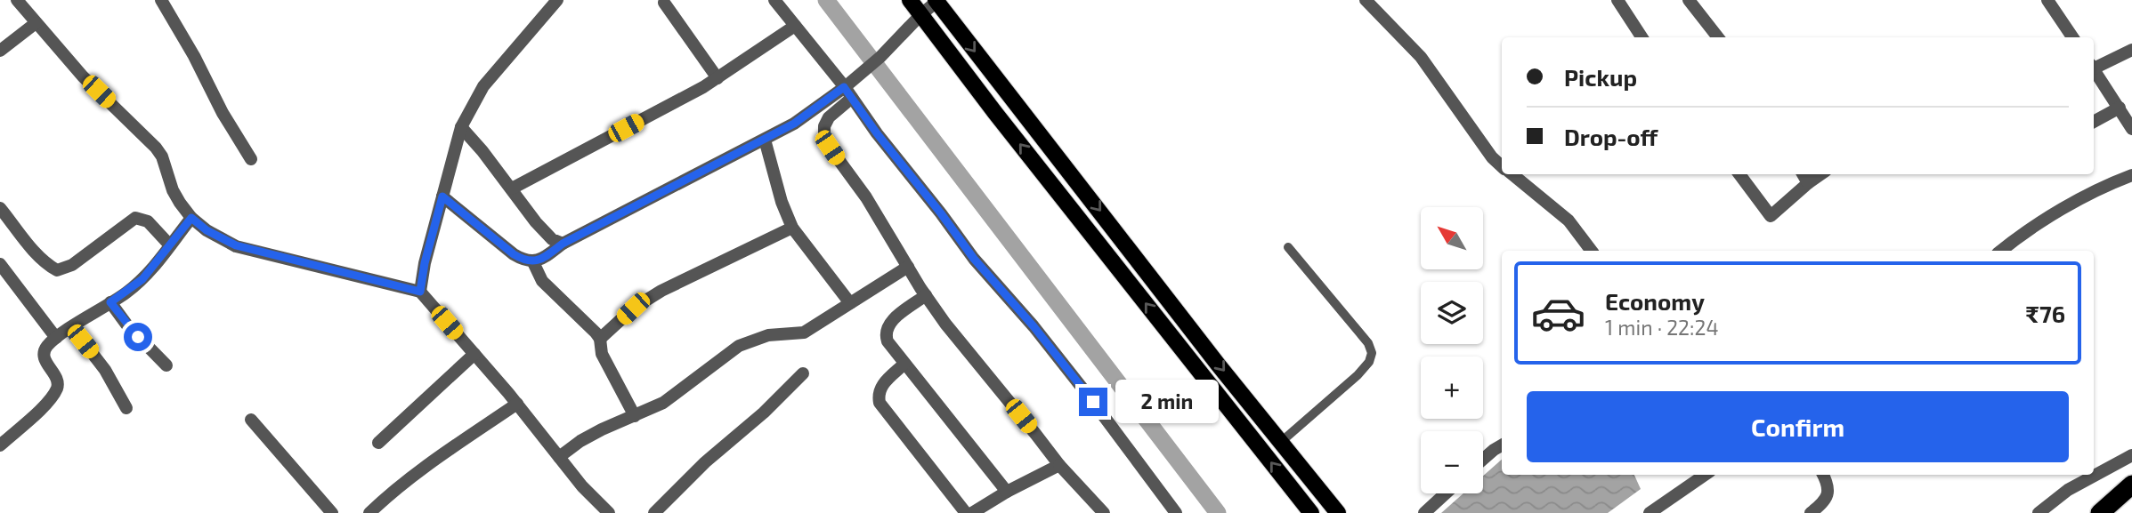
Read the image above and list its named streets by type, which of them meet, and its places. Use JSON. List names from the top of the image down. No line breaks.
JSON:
{"north":"top left","page":{"banner":["Pickup","Drop-off"],"map_buttons":["+","−"],"list":[{"name":"Economy","note":"1 min · 22:24","value":"₹76"}],"buttons":"Confirm","bubble":"2 min"}}
